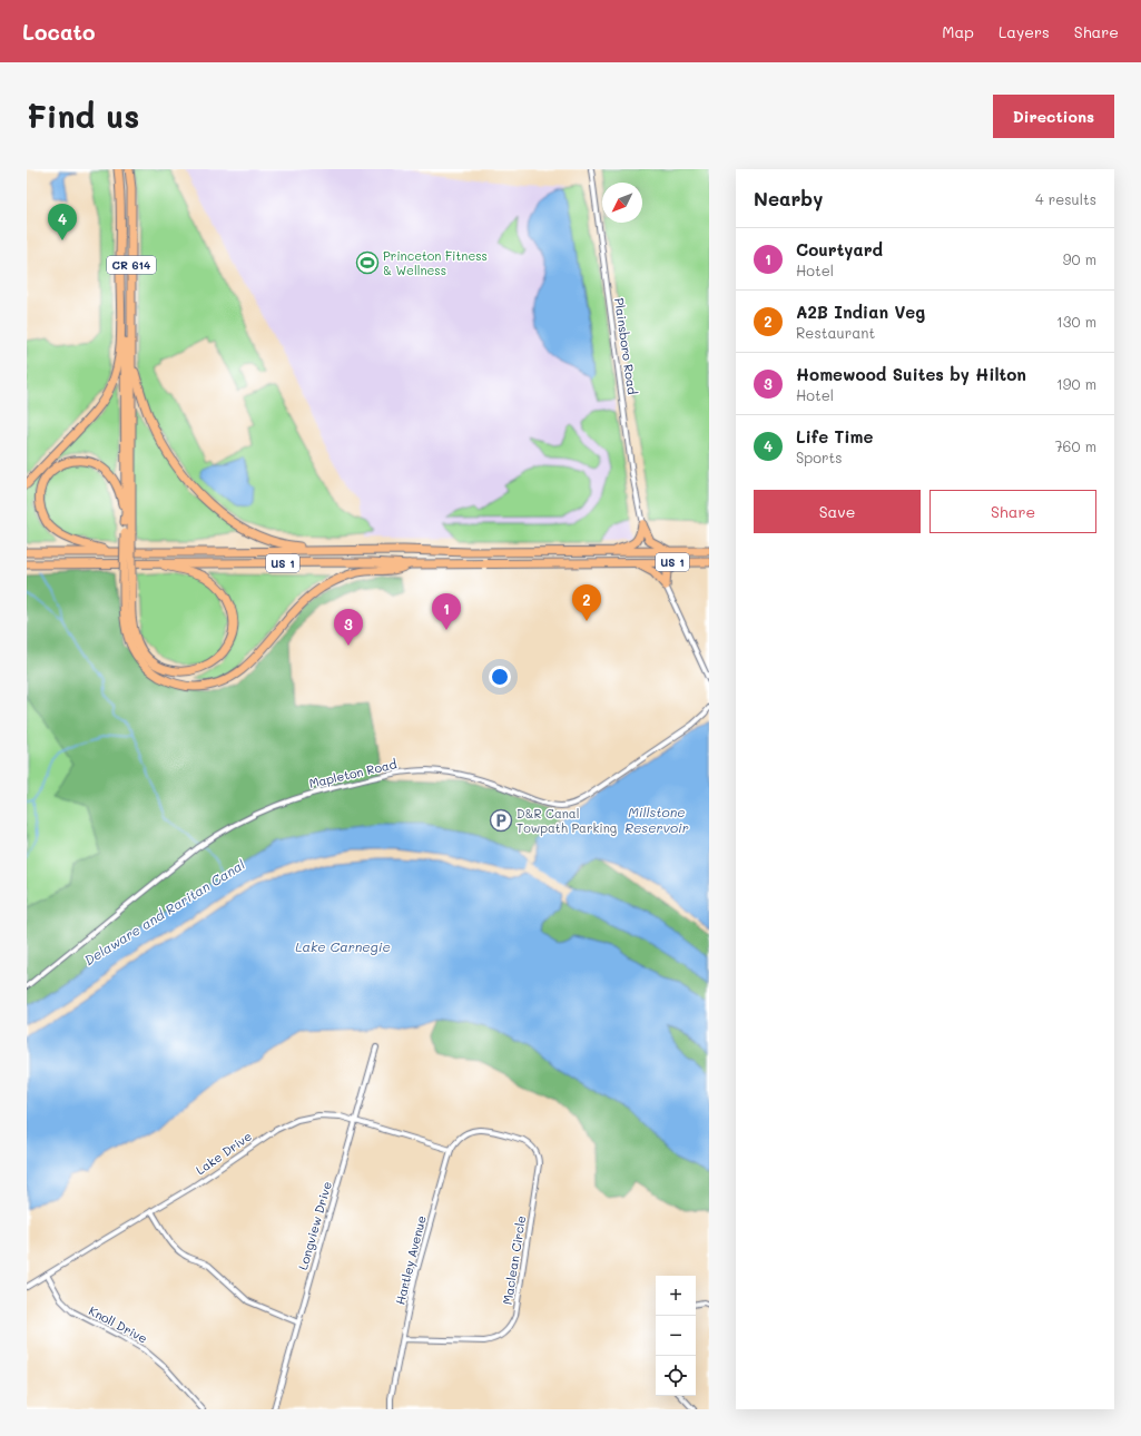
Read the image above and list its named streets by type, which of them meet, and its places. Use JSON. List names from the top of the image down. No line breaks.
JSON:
{"streets":{"highway":["CR 614","US 1"],"street":["Plainsboro Road","Mapleton Road","Lake Drive","Longview Drive","Hartley Avenue","Maclean Circle","Knoll Drive"]},"crossings":[["Lake Drive","Longview Drive"],["Lake Drive","Hartley Avenue"],["Lake Drive","Knoll Drive"],["Hartley Avenue","Maclean Circle"]],"water":["Millstone Reservoir","Delaware and Raritan Canal","Lake Carnegie"],"places":{"sports":["Princeton Fitness & Wellness"],"parking":["D&R Canal Towpath Parking"]},"north":"bottom left","page":{"header":"Locato","nav":["Map","Layers","Share"],"buttons":["Directions",["Save","Share"]],"title":"Find us","heading":["Nearby","4 results"],"pins":["4","2","1","3"],"list":[{"mark":"1","name":"Courtyard","note":"Hotel","value":"90 m"},{"mark":"2","name":"A2B Indian Veg","note":"Restaurant","value":"130 m"},{"mark":"3","name":"Homewood Suites by Hilton","note":"Hotel","value":"190 m"},{"mark":"4","name":"Life Time","note":"Sports","value":"760 m"}],"map_buttons":["+","−"]}}
